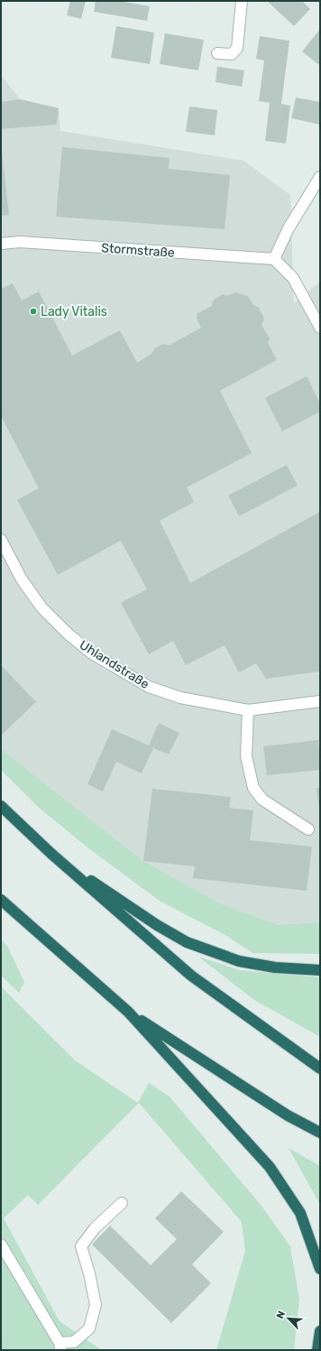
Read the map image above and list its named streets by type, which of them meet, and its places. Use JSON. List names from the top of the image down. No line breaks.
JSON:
{"streets":{"street":["Stormstraße","Uhlandstraße"]},"places":["Lady Vitalis"],"north":"top left"}
